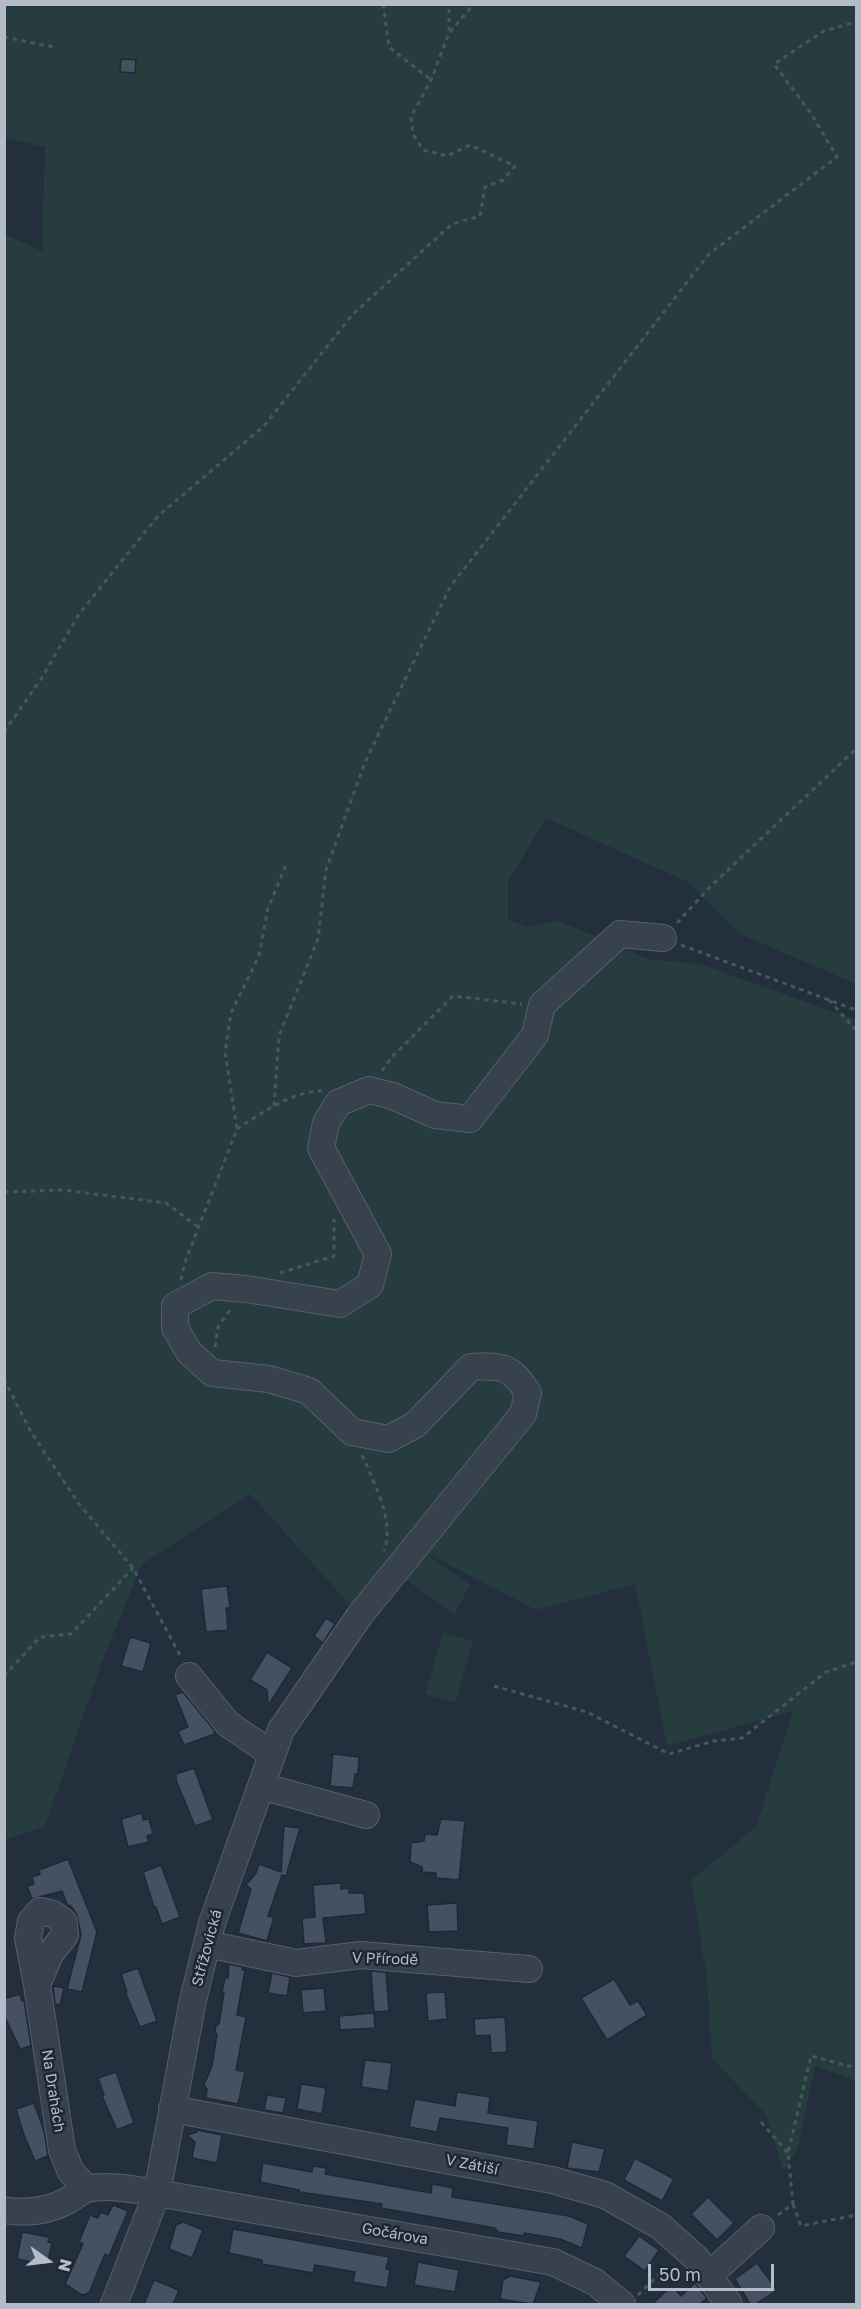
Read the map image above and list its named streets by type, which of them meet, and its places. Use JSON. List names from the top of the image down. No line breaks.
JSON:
{"streets":{"street":["Střížovická","V Přírodě","Na Drahách","V Zátiší","Gočárova"]},"crossings":[["Střížovická","V Přírodě"],["Střížovická","V Zátiší"],["Střížovická","Gočárova"]],"scale_bar":"50 m","north":"right"}
